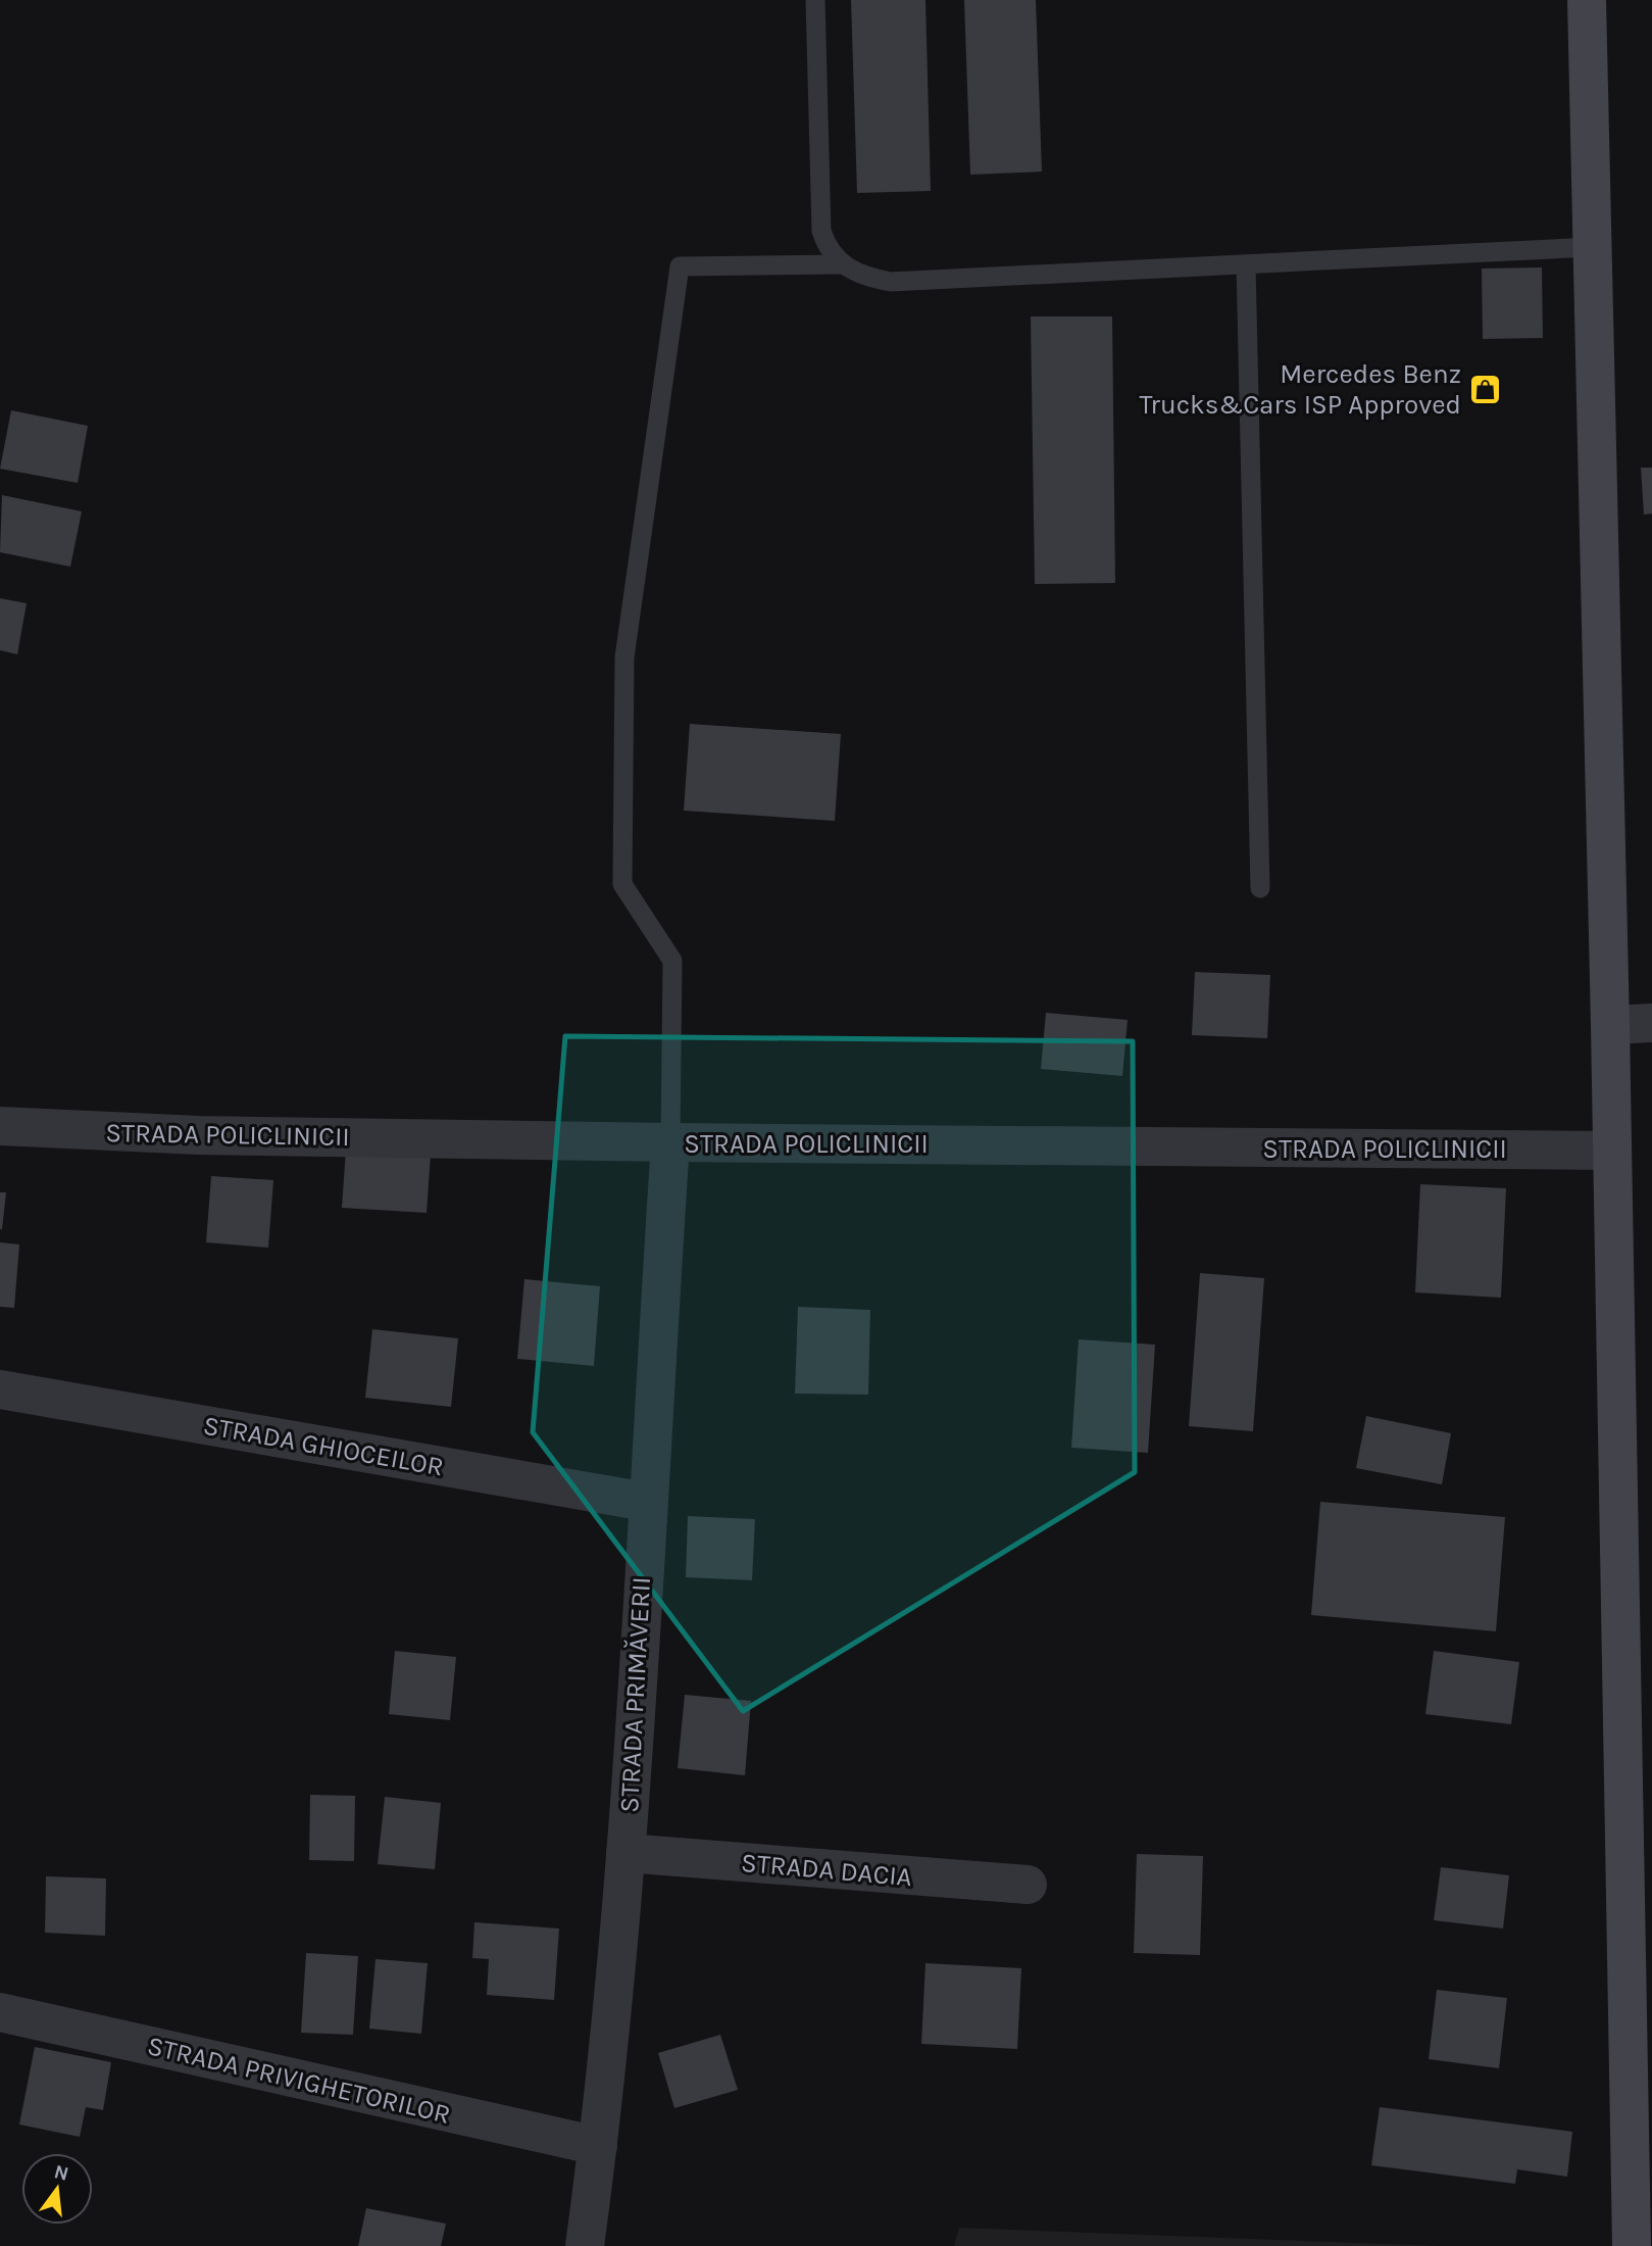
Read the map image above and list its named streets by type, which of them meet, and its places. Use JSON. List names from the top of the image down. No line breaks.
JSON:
{"streets":{"street":["STRADA POLICLINICII","STRADA GHIOCEILOR","STRADA PRIMĂVERII","STRADA DACIA","STRADA PRIVIGHETORILOR"]},"crossings":[["STRADA POLICLINICII","STRADA PRIMĂVERII"],["STRADA GHIOCEILOR","STRADA PRIMĂVERII"],["STRADA PRIMĂVERII","STRADA DACIA"],["STRADA PRIMĂVERII","STRADA PRIVIGHETORILOR"]],"places":{"shop":["Mercedes Benz Trucks&Cars ISP Approved"]},"north":"top"}
